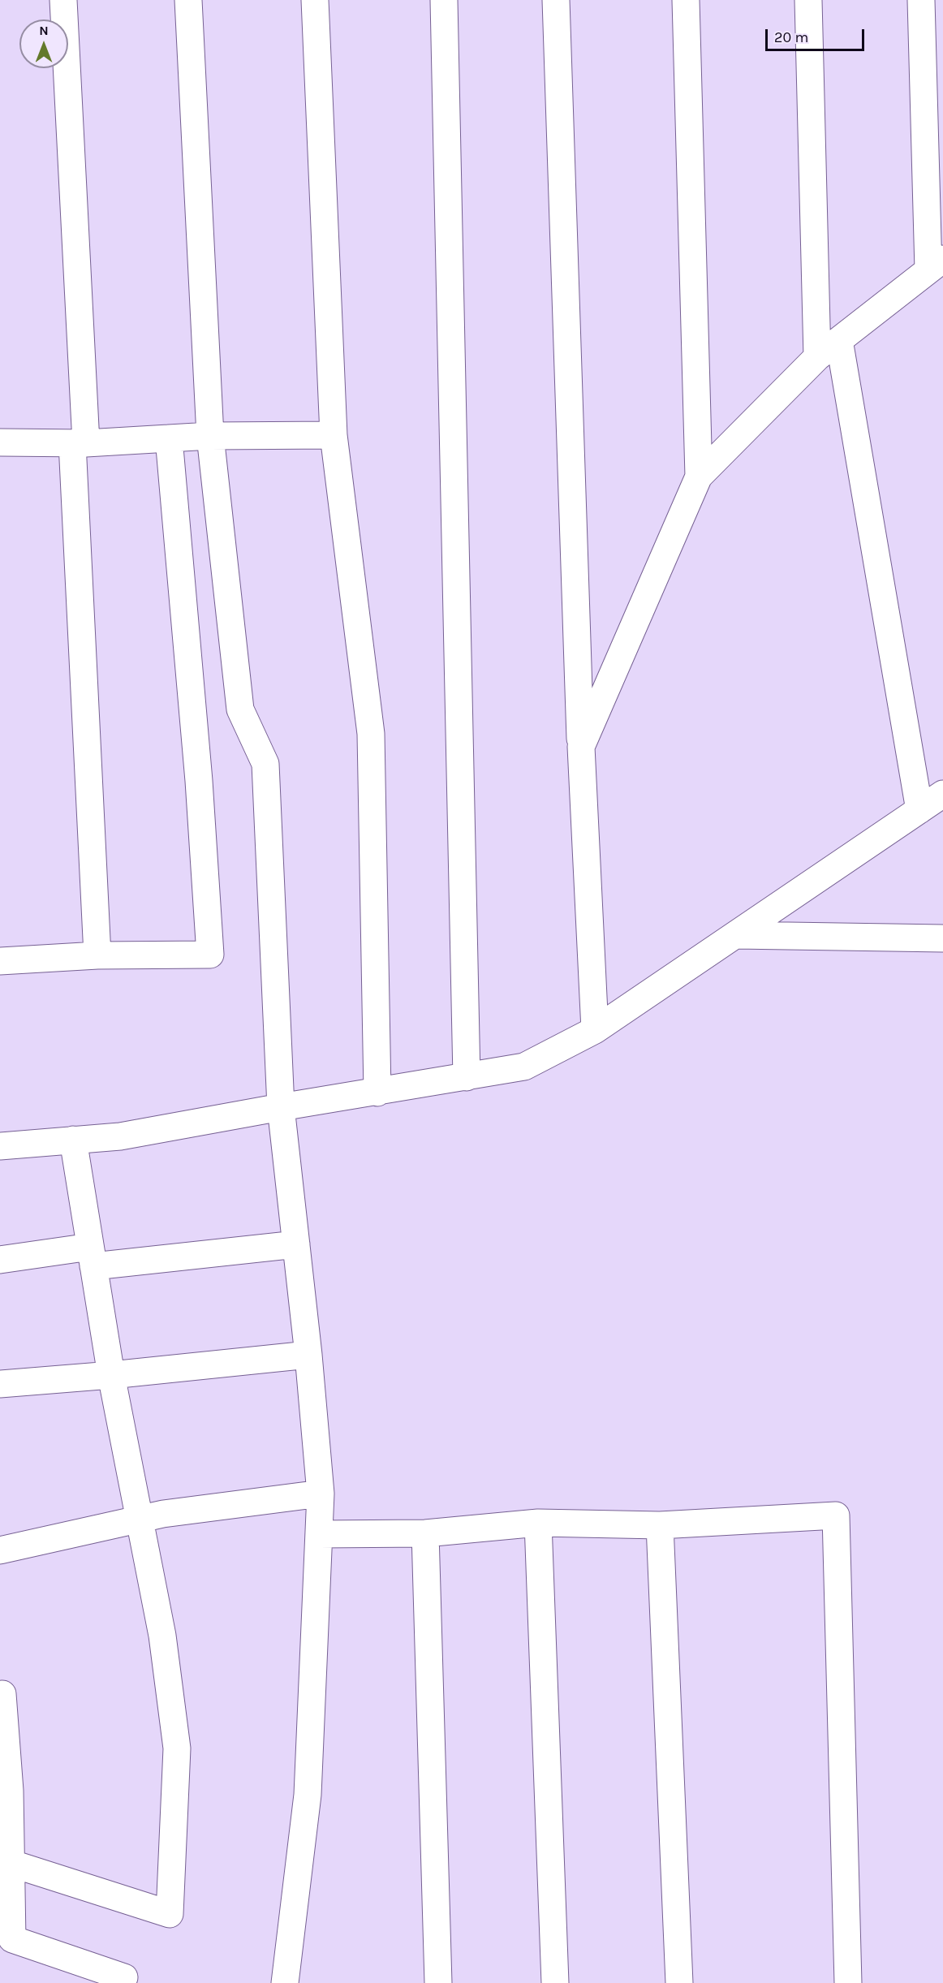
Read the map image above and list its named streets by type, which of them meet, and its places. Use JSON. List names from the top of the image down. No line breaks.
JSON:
{"scale_bar":"20 m","north":"top"}
